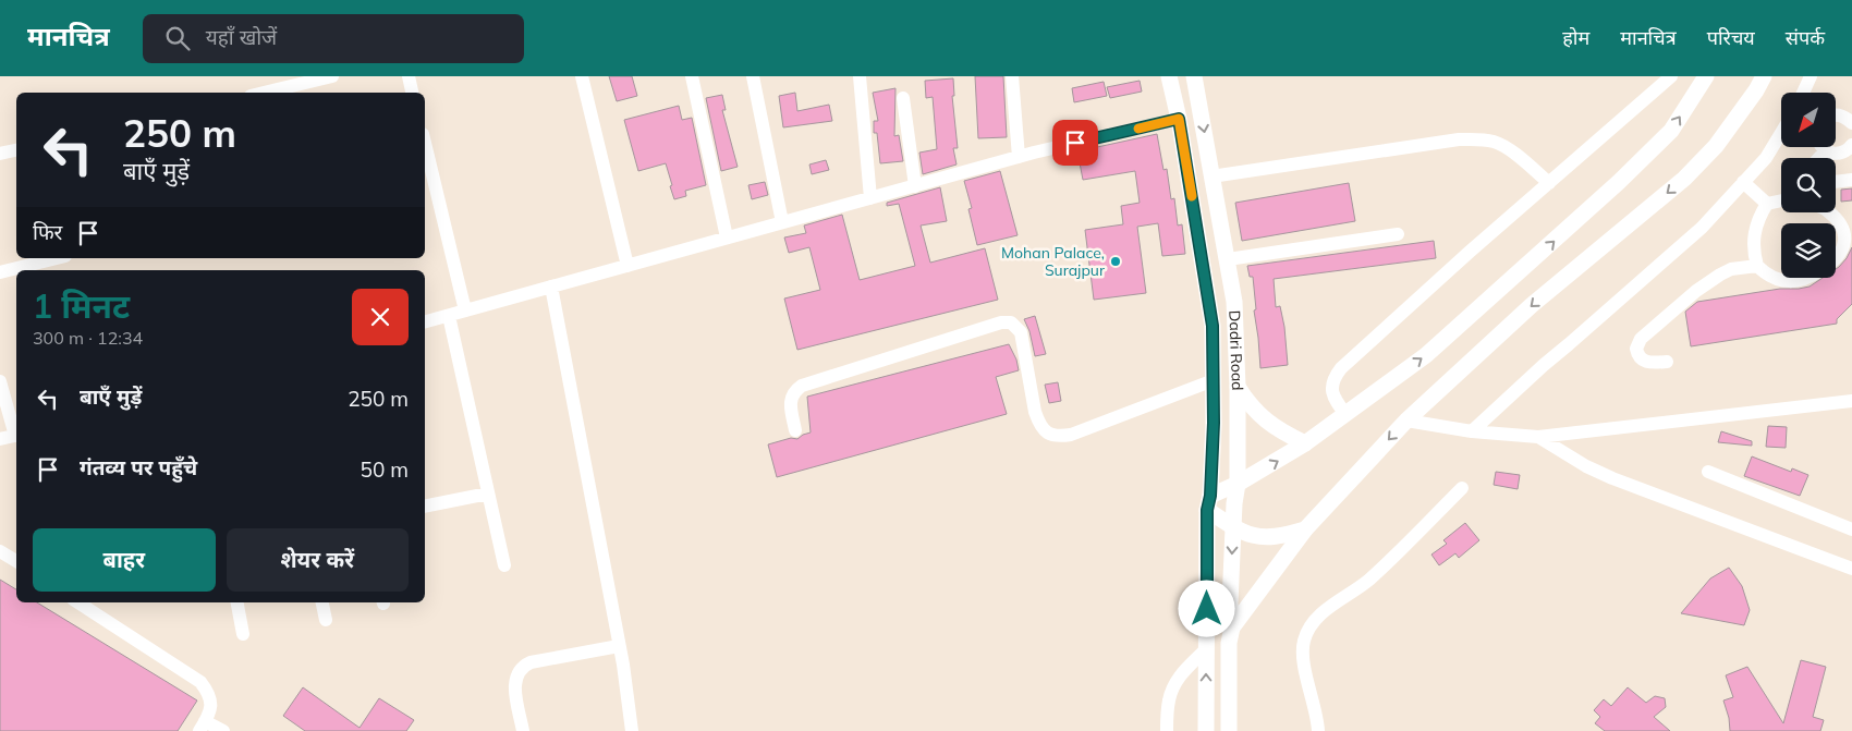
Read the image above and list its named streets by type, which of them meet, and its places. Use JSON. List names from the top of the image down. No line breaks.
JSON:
{"streets":{"main road":["Dadri Road"]},"places":["Mohan Palace, Surajpur"],"north":"bottom left","page":{"header":"मानचित्र","search":"यहाँ खोजें","nav":["होम","मानचित्र","परिचय","संपर्क"],"turn":["250 m","बाएँ मुड़ें"],"then":"फिर","heading":["1 मिनट","300 m · 12:34"],"list":[{"name":"बाएँ मुड़ें","value":"250 m"},{"name":"गंतव्य पर पहुँचे","value":"50 m"}],"buttons":["बाहर","शेयर करें"]}}
